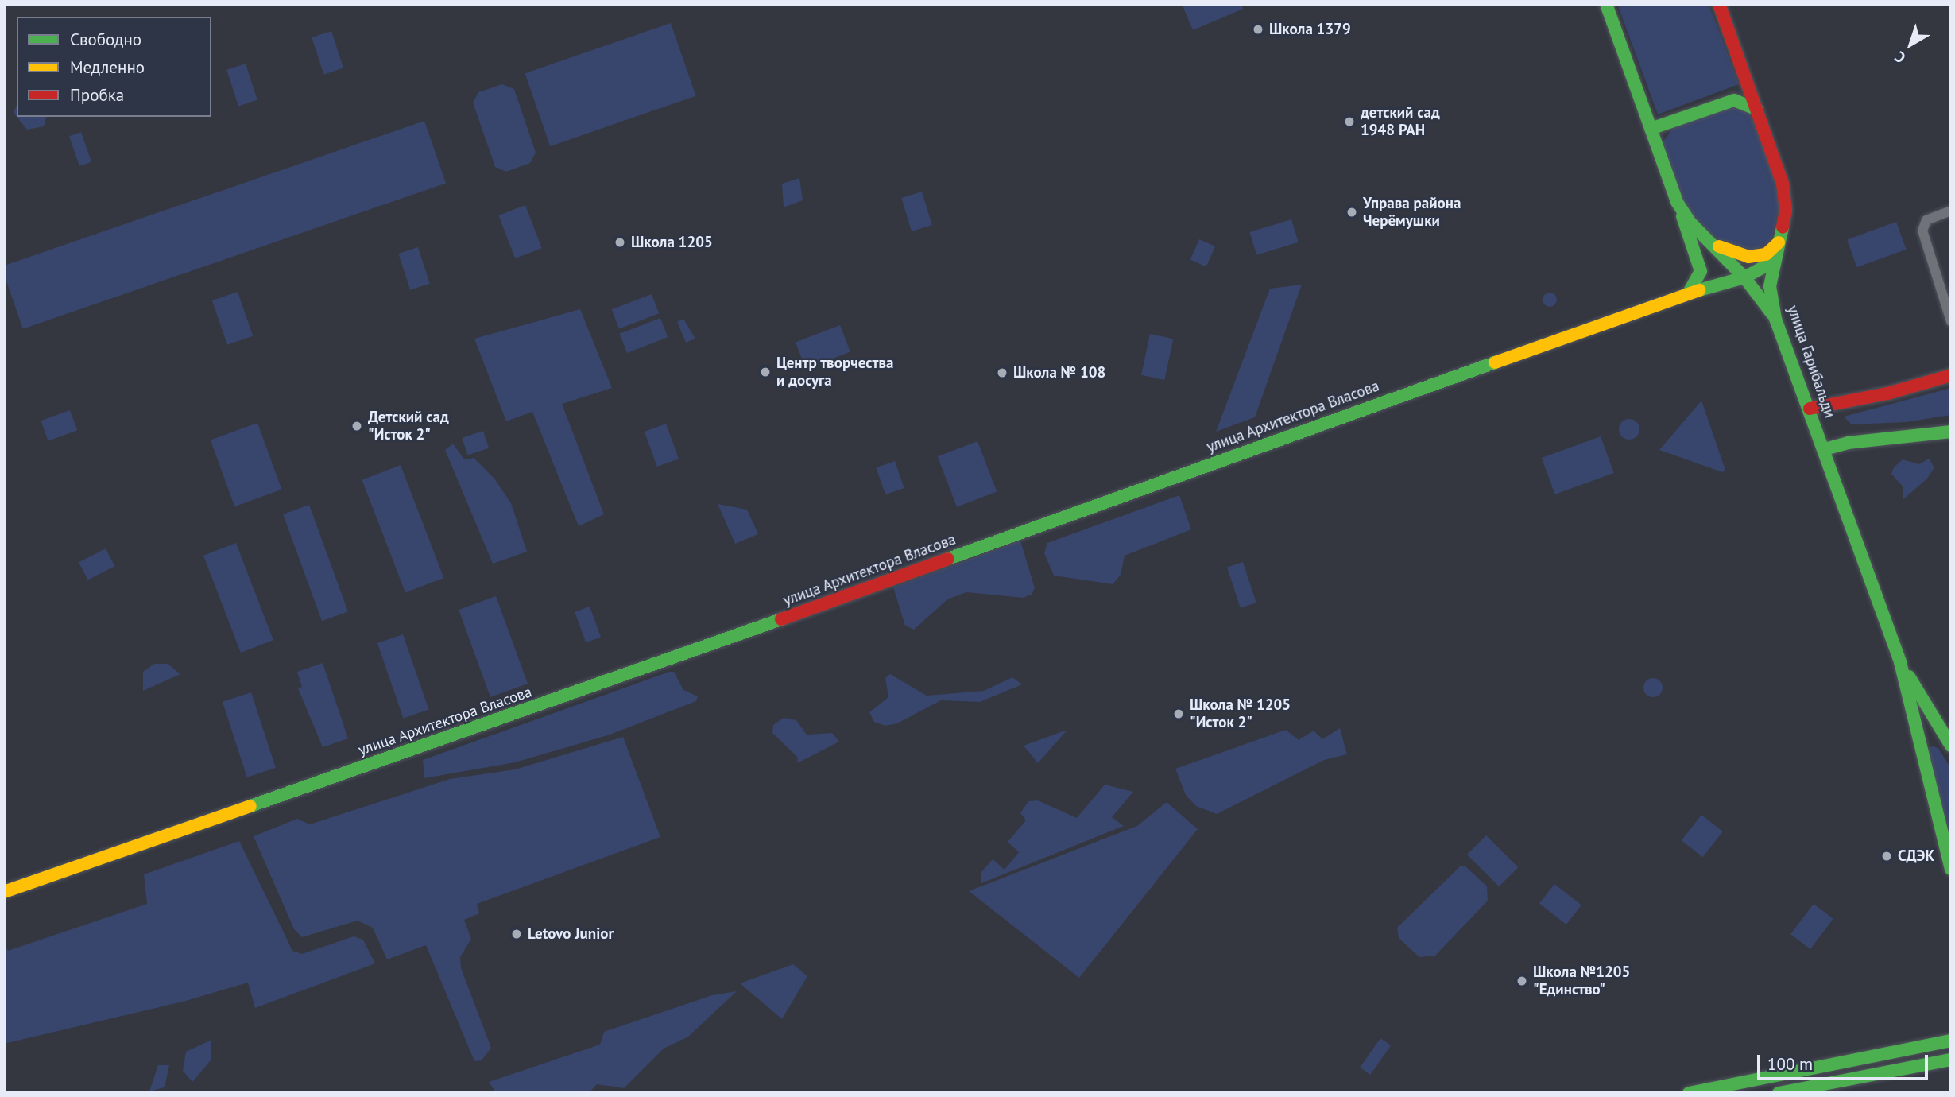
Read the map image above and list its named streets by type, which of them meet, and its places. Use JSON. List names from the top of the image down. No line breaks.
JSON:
{"streets":{"street":["улица Гарибальди","улица Архитектора Власова"]},"crossings":[["улица Гарибальди","улица Архитектора Власова"]],"places":["Школа 1379","детский сад 1948 РАН","Управа района Черёмушки","Школа 1205","Центр творчества и досуга","Школа № 108","Детский сад \"Исток 2\"","Школа № 1205 \"Исток 2\"","СДЭК","Letovo Junior","Школа №1205 \"Единство\""],"legend":["Свободно","Медленно","Пробка"],"scale_bar":"100 m","north":"bottom left"}
